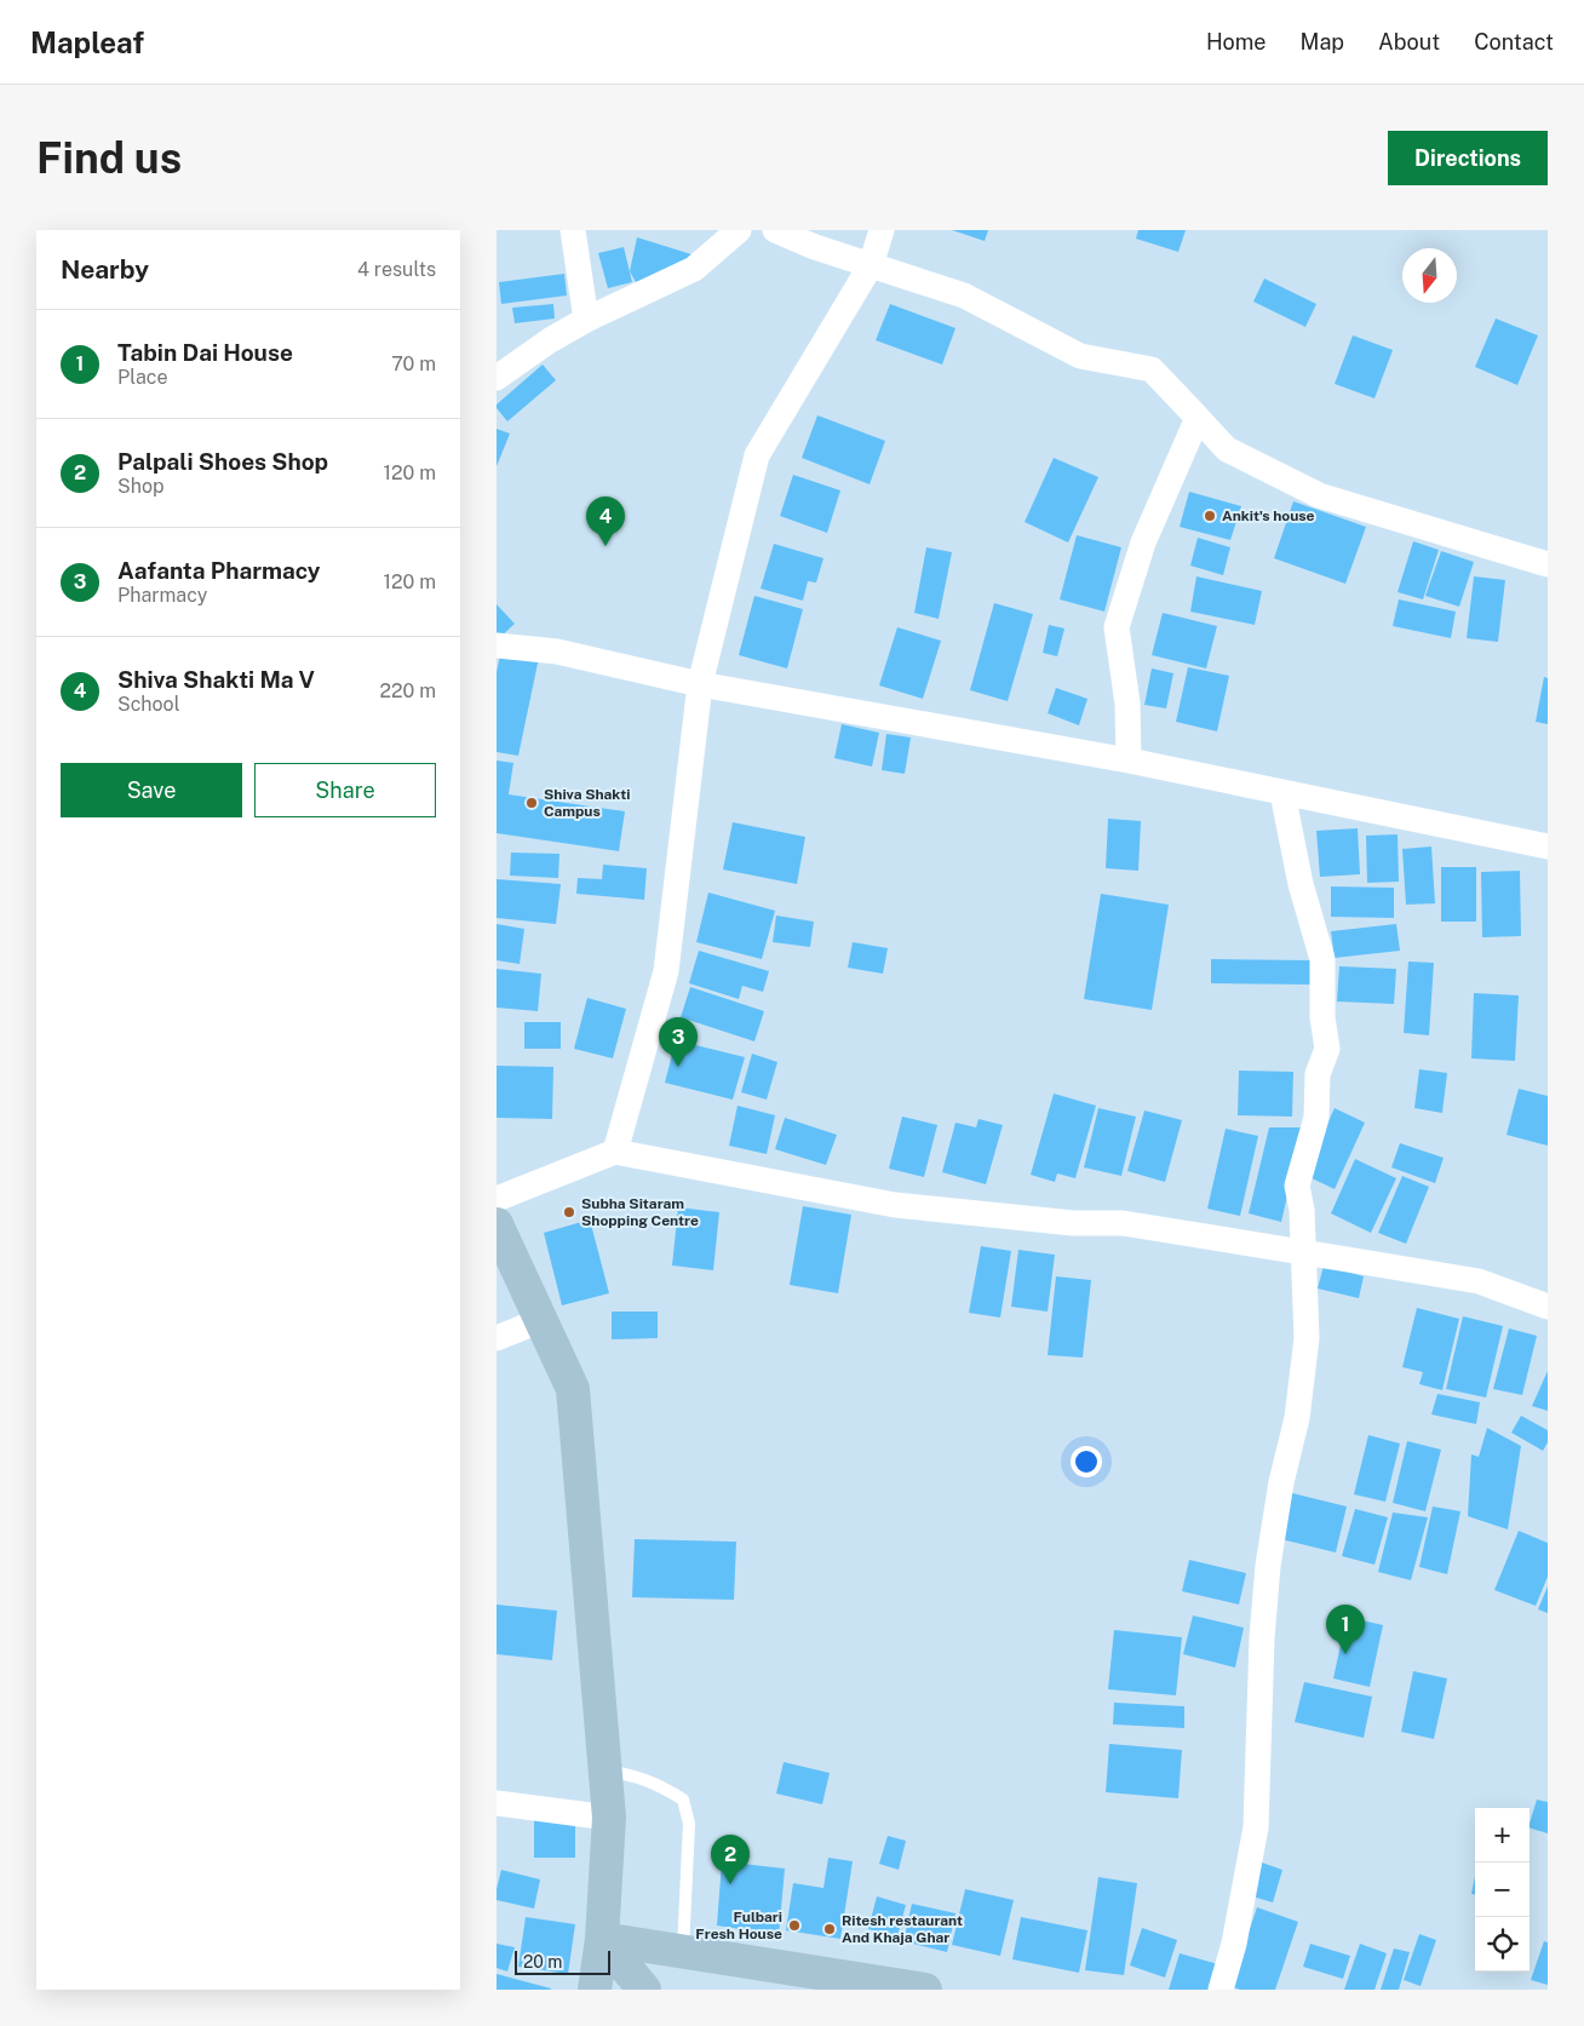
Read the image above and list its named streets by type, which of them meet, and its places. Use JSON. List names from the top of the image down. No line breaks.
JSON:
{"places":["Ankit's house","Shiva Shakti Campus","Subha Sitaram Shopping Centre","Fulbari Fresh House","Ritesh restaurant And Khaja Ghar"],"scale_bar":"20 m","north":"bottom","page":{"header":"Mapleaf","nav":["Home","Map","About","Contact"],"buttons":["Directions",["Save","Share"]],"title":"Find us","heading":["Nearby","4 results"],"list":[{"mark":"1","name":"Tabin Dai House","note":"Place","value":"70 m"},{"mark":"2","name":"Palpali Shoes Shop","note":"Shop","value":"120 m"},{"mark":"3","name":"Aafanta Pharmacy","note":"Pharmacy","value":"120 m"},{"mark":"4","name":"Shiva Shakti Ma V","note":"School","value":"220 m"}],"pins":["4","3","1","2"],"map_buttons":["+","−"],"scale":"20 m"}}
